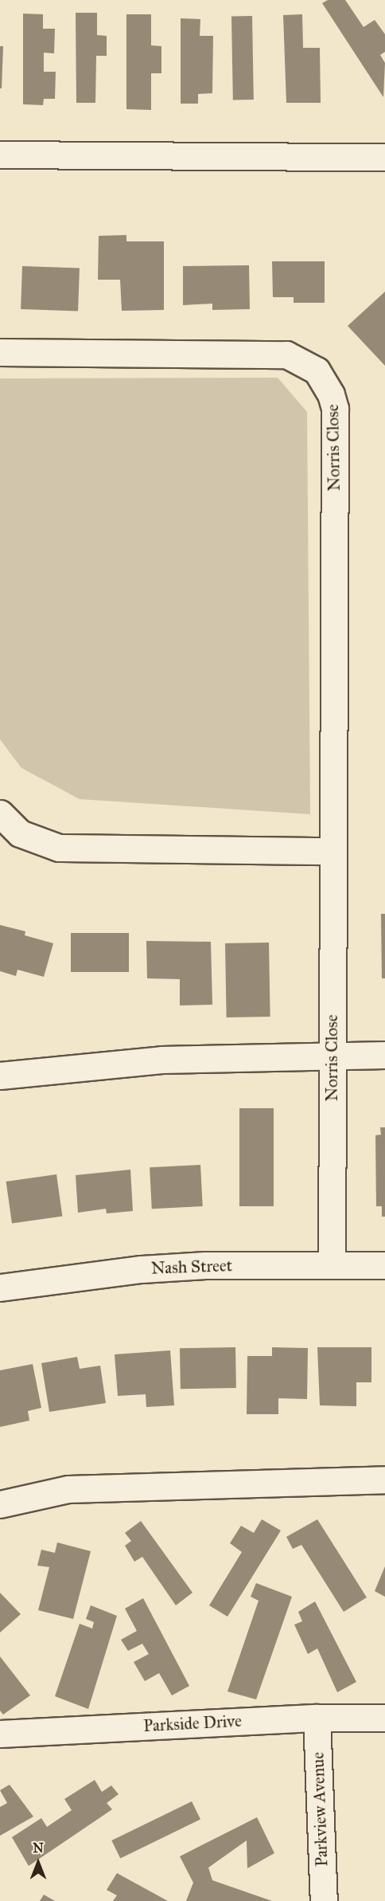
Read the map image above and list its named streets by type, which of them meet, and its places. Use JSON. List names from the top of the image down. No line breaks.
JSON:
{"streets":{"street":["Norris Close","Nash Street","Parkside Drive","Parkview Avenue"]},"crossings":[["Norris Close","Nash Street"],["Parkside Drive","Parkview Avenue"]],"north":"top"}
